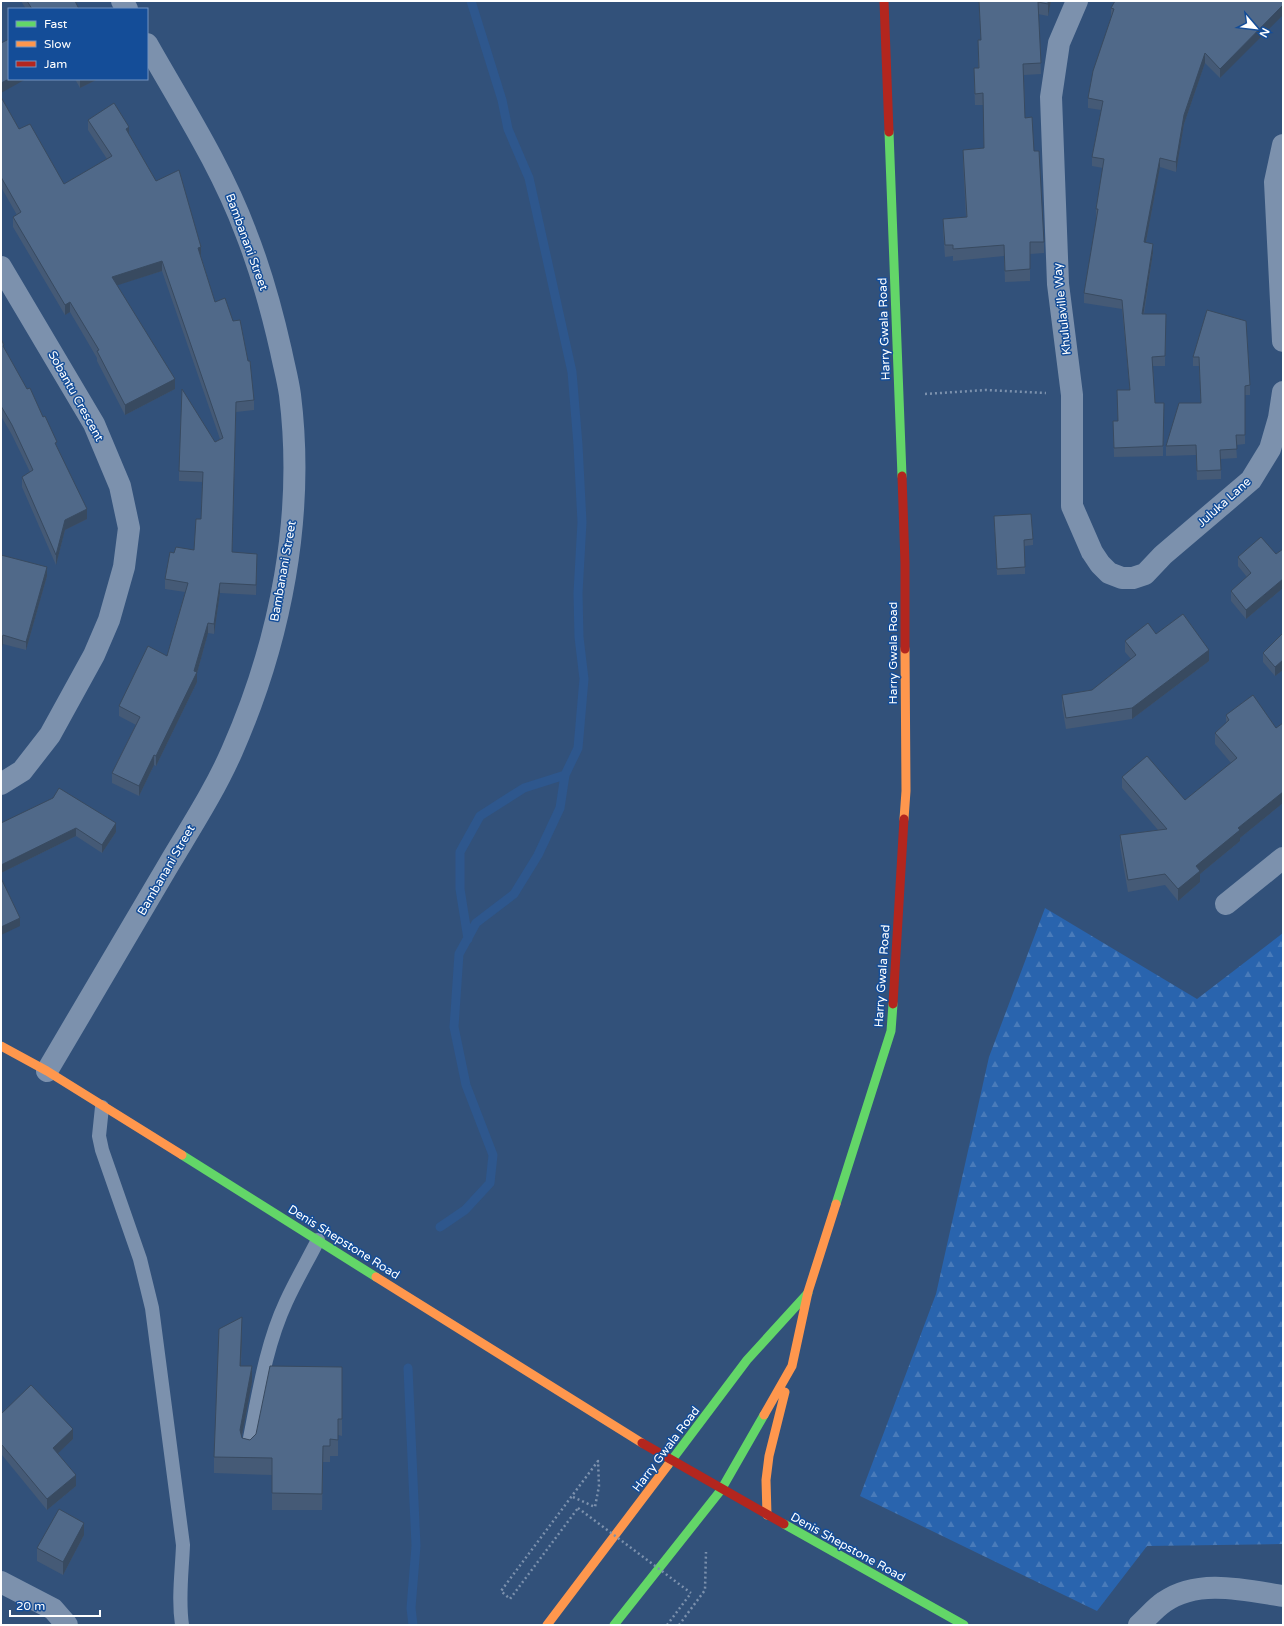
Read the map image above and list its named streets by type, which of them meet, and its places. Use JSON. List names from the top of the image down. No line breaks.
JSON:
{"streets":{"main road":["Harry Gwala Road","Denis Shepstone Road"],"street":["Bambanani Street","Khululaville Way","Sobantu Crescent","Juluka Lane"]},"crossings":[["Bambanani Street","Denis Shepstone Road"],["Khululaville Way","Juluka Lane"],["Harry Gwala Road","Denis Shepstone Road"]],"legend":["Fast","Slow","Jam"],"scale_bar":"20 m","north":"bottom right"}
